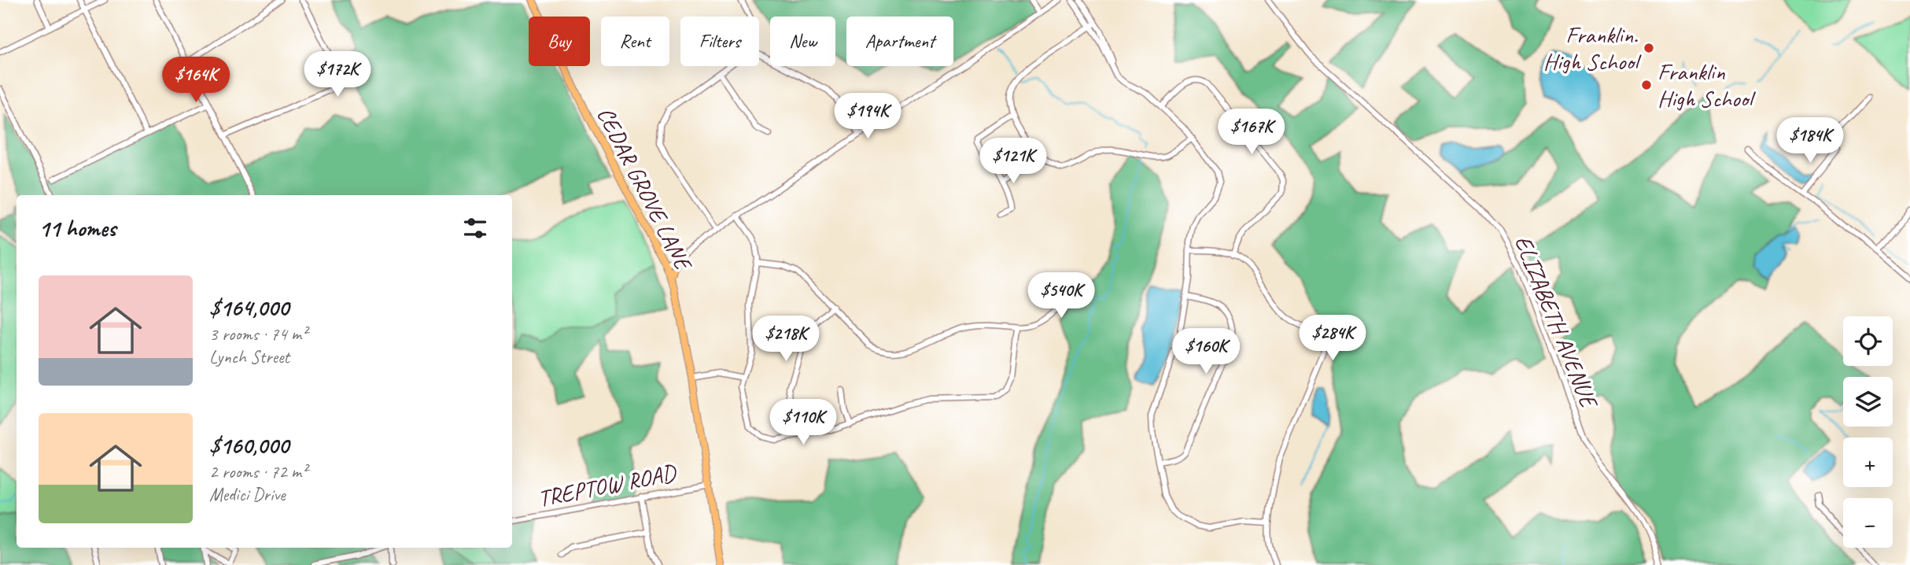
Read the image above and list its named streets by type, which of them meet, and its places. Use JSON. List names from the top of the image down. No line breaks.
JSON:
{"streets":{"main road":["CEDAR GROVE LANE"],"street":["ELIZABETH AVENUE","TREPTOW ROAD"]},"crossings":[["CEDAR GROVE LANE","TREPTOW ROAD"]],"places":["Franklin. High School","Franklin High School"],"page":{"chip":["Buy","Rent","Filters","New","Apartment"],"price":["$172K","$164K","$194K","$167K","$184K","$121K","$540K","$284K","$218K","$160K","$110K"],"heading":"11 homes","list":[{"name":"$164,000","note":"3 rooms · 74 m² · Lynch Street"},{"name":"$160,000","note":"2 rooms · 72 m² · Medici Drive"}],"map_buttons":["+","−"]}}
